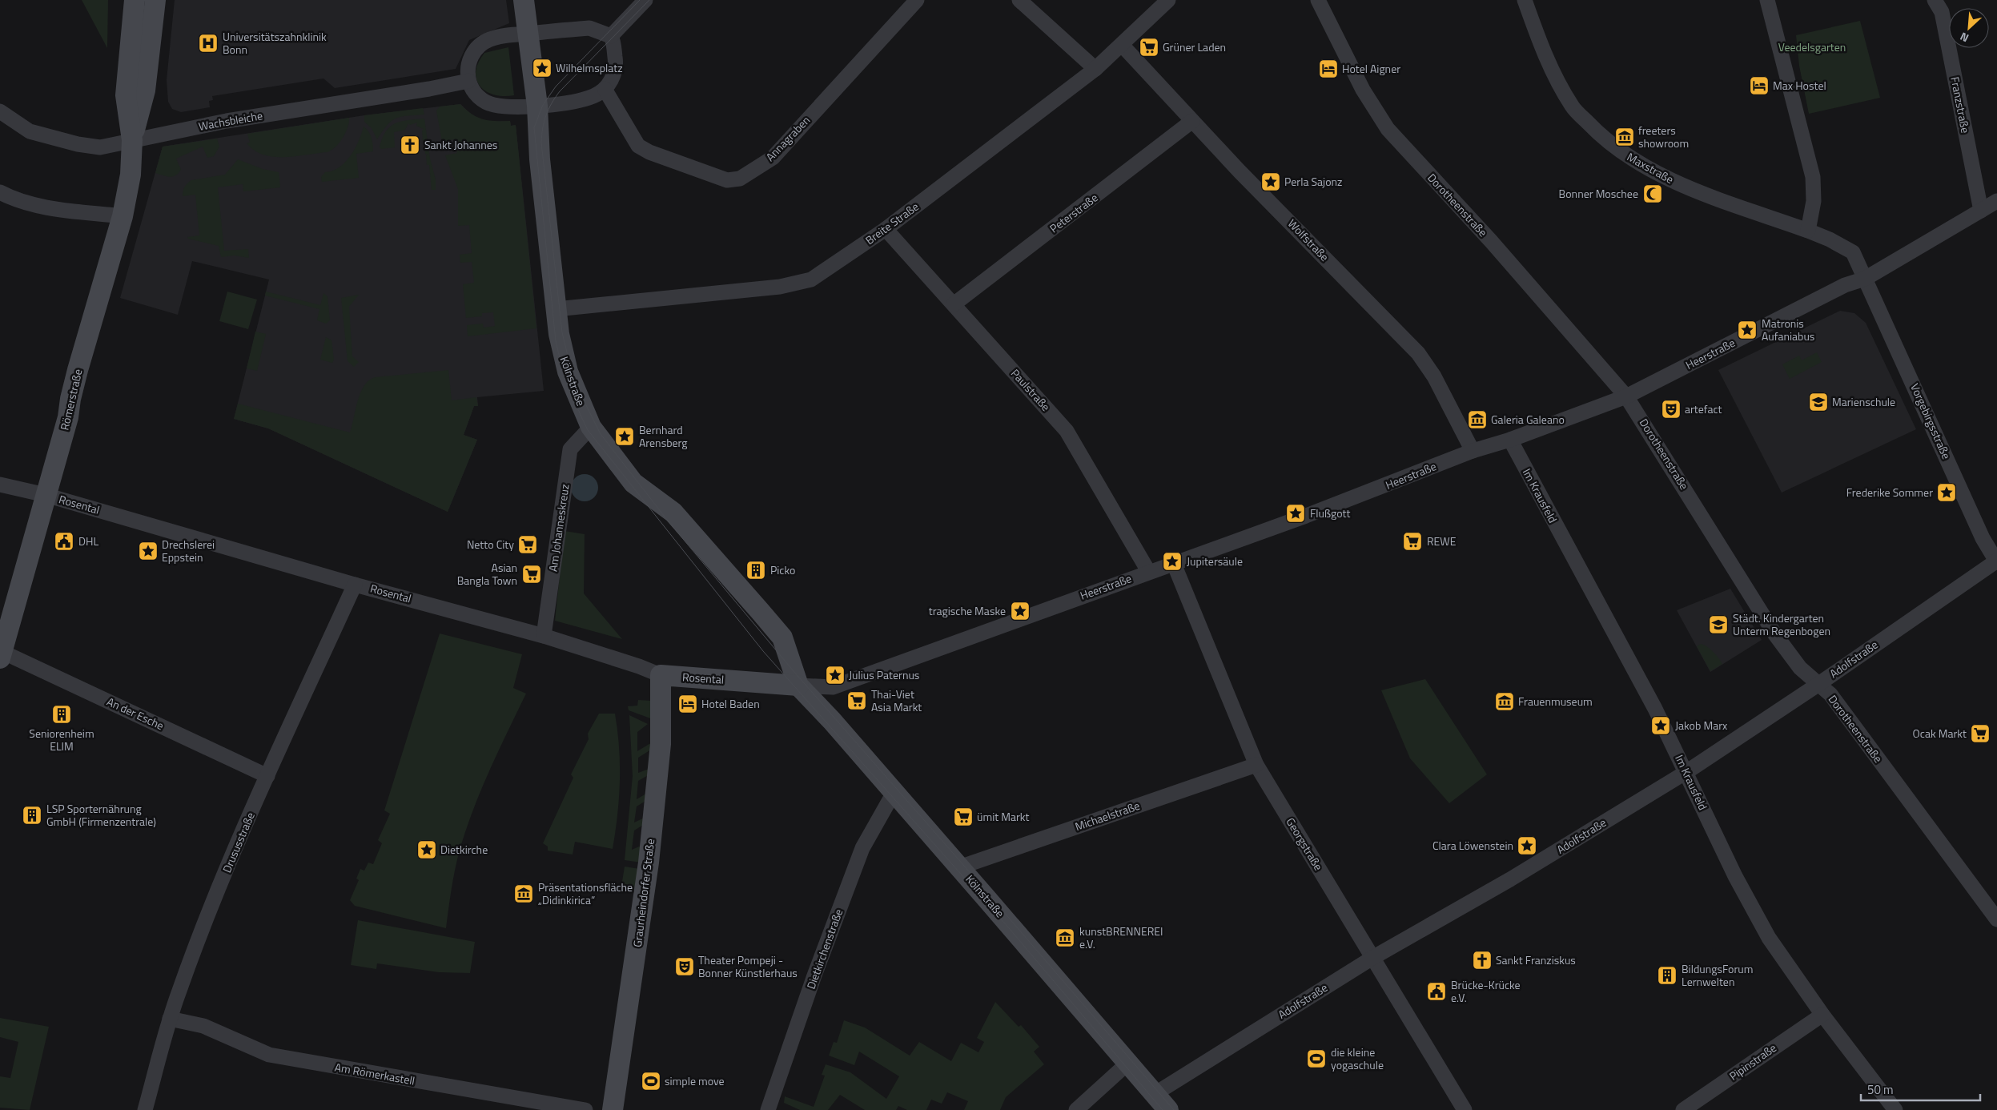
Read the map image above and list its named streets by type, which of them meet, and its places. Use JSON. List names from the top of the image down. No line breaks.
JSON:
{"streets":{"street":["Franzstraße","Wachsbleiche","Annagraben","Maxstraße","Dorotheenstraße","Peterstraße","Breite Straße","Wolfstraße","Heerstraße","Kölnstraße","Paulstraße","Römerstraße","Vorgebirgsstraße","Im Krausfeld","Rosental","Am Johanneskreuz","Adolfstraße","An der Esche","Michaelstraße","Drususstraße","Georgstraße","Graurheindorfer Straße","Dietkirchenstraße","Pipinstraße","Am Römerkastell"]},"crossings":[["Franzstraße","Heerstraße"],["Wachsbleiche","Römerstraße"],["Maxstraße","Heerstraße"],["Maxstraße","Vorgebirgsstraße"],["Dorotheenstraße","Heerstraße"],["Dorotheenstraße","Adolfstraße"],["Peterstraße","Wolfstraße"],["Peterstraße","Paulstraße"],["Breite Straße","Wolfstraße"],["Breite Straße","Kölnstraße"],["Breite Straße","Paulstraße"],["Wolfstraße","Heerstraße"],["Heerstraße","Kölnstraße"],["Heerstraße","Paulstraße"],["Heerstraße","Vorgebirgsstraße"],["Heerstraße","Im Krausfeld"],["Heerstraße","Rosental"],["Heerstraße","Georgstraße"],["Kölnstraße","Rosental"],["Kölnstraße","Am Johanneskreuz"],["Kölnstraße","Adolfstraße"],["Kölnstraße","Michaelstraße"],["Kölnstraße","Dietkirchenstraße"],["Römerstraße","Rosental"],["Römerstraße","An der Esche"],["Vorgebirgsstraße","Adolfstraße"],["Im Krausfeld","Adolfstraße"],["Im Krausfeld","Pipinstraße"],["Rosental","Am Johanneskreuz"],["Rosental","Drususstraße"],["Rosental","Graurheindorfer Straße"],["Adolfstraße","Georgstraße"],["An der Esche","Drususstraße"],["Michaelstraße","Georgstraße"],["Drususstraße","Am Römerkastell"]],"parks":["Veedelsgarten"],"places":{"hospital":["Universitätszahnklinik Bonn"],"supermarket":["Grüner Laden","REWE","Netto City","Asian Bangla Town","Thai-Viet Asia Markt","Ocak Markt","ümit Markt"],"place":["Wilhelmsplatz","Perla Sajonz","Matronis Aufaniabus","Bernhard Arensberg","Frederike Sommer","Flußgott","Drechslerei Eppstein","Jupitersäule","tragische Maske","Julius Paternus","Jakob Marx","Clara Löwenstein","Dietkirche"],"hotel":["Hotel Aigner","Max Hostel","Hotel Baden"],"museum":["freeters showroom","Galeria Galeano","Frauenmuseum","Präsentationsfläche „Didinkirica“","kunstBRENNEREI e.V."],"church":["Sankt Johannes","Sankt Franziskus"],"mosque":["Bonner Moschee"],"school or university":["Marienschule","Städt. Kindergarten Unterm Regenbogen"],"theatre":["artefact","Theater Pompeji - Bonner Künstlerhaus"],"public building":["DHL","Brücke-Krücke e.V."],"building":["Picko","Seniorenheim ELIM","LSP Sporternährung GmbH (Firmenzentrale)","BildungsForum Lernwelten"],"sports":["die kleine yogaschule","simple move"]},"scale_bar":"50 m","north":"bottom left"}
